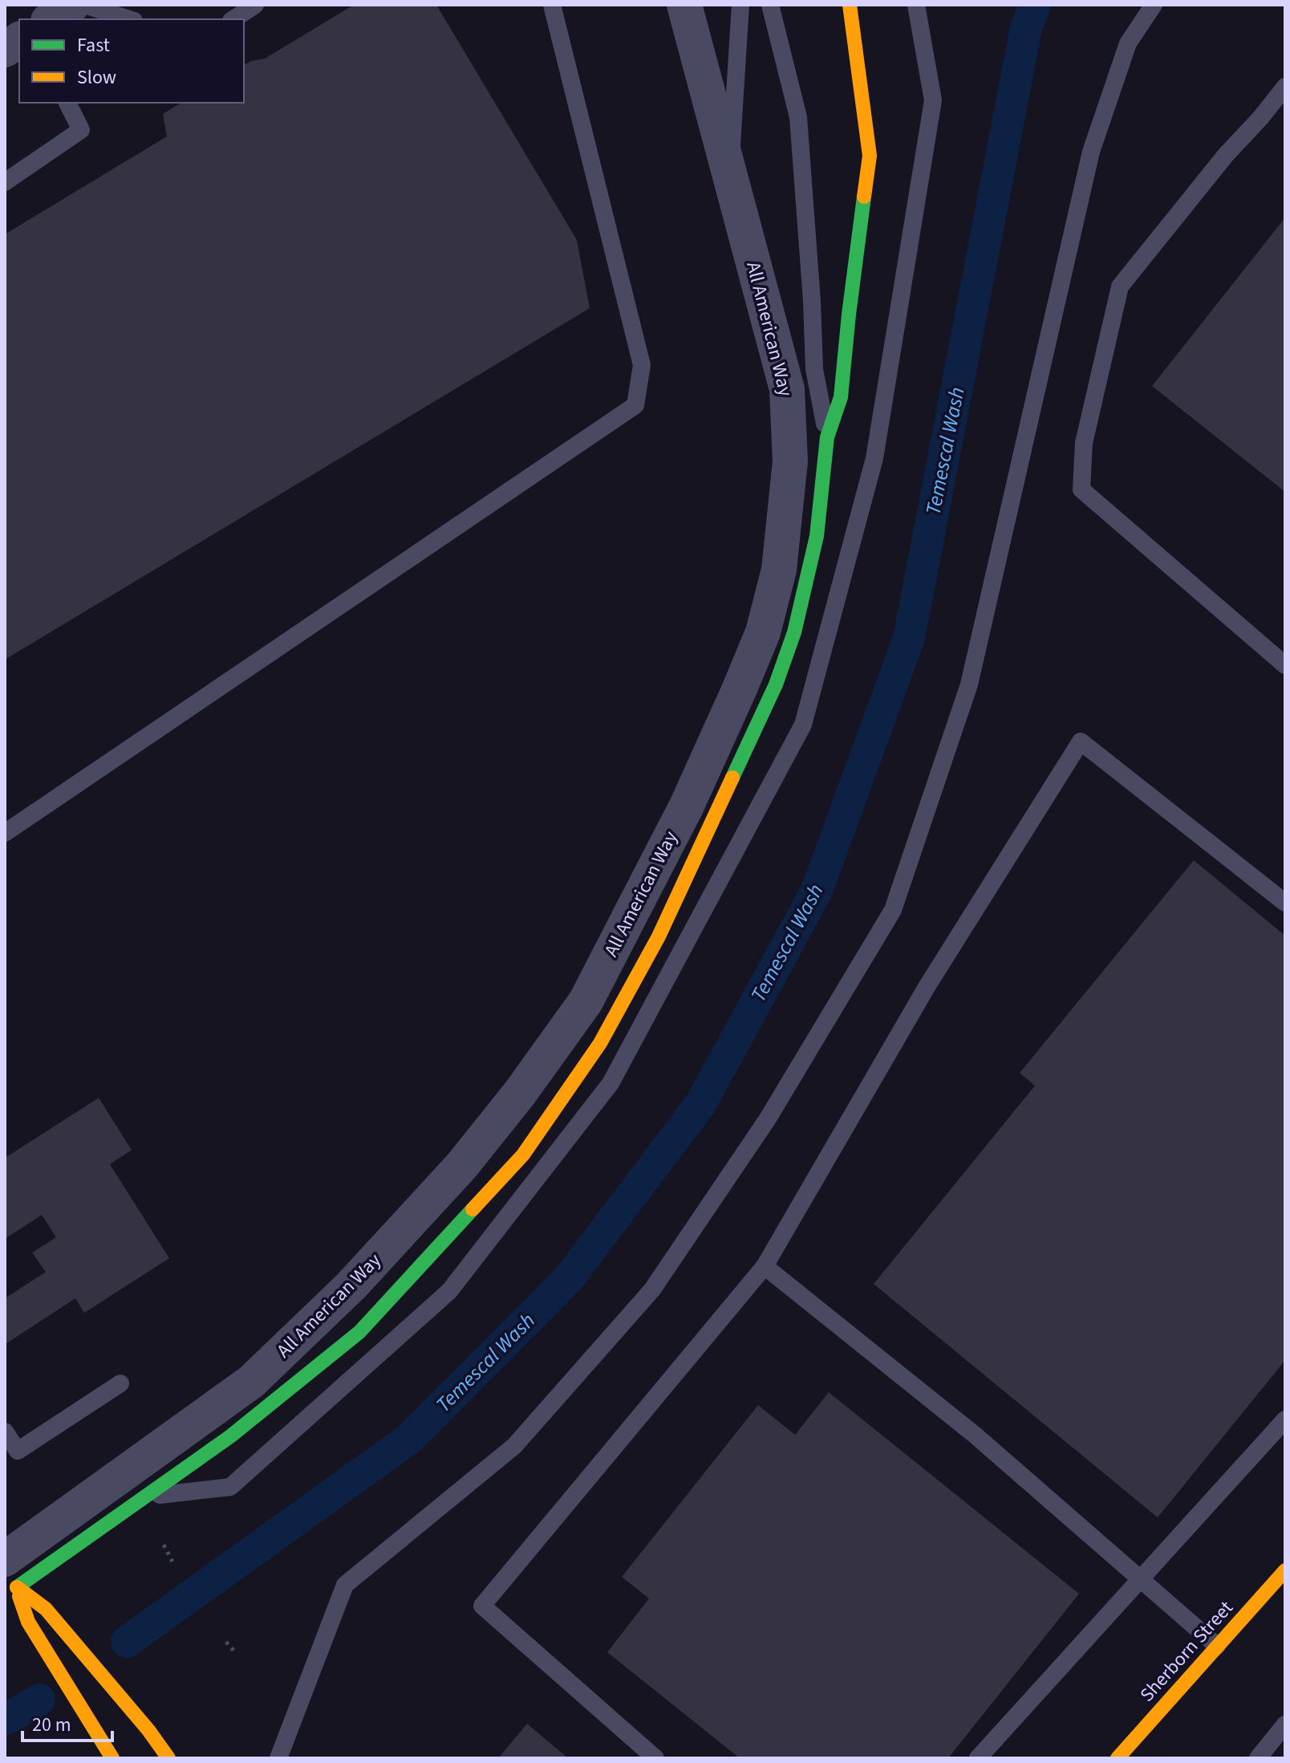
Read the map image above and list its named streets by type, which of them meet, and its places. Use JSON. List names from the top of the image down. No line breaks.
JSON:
{"streets":{"street":["All American Way","Sherborn Street"]},"water":["Temescal Wash"],"legend":["Fast","Slow"],"scale_bar":"20 m"}
